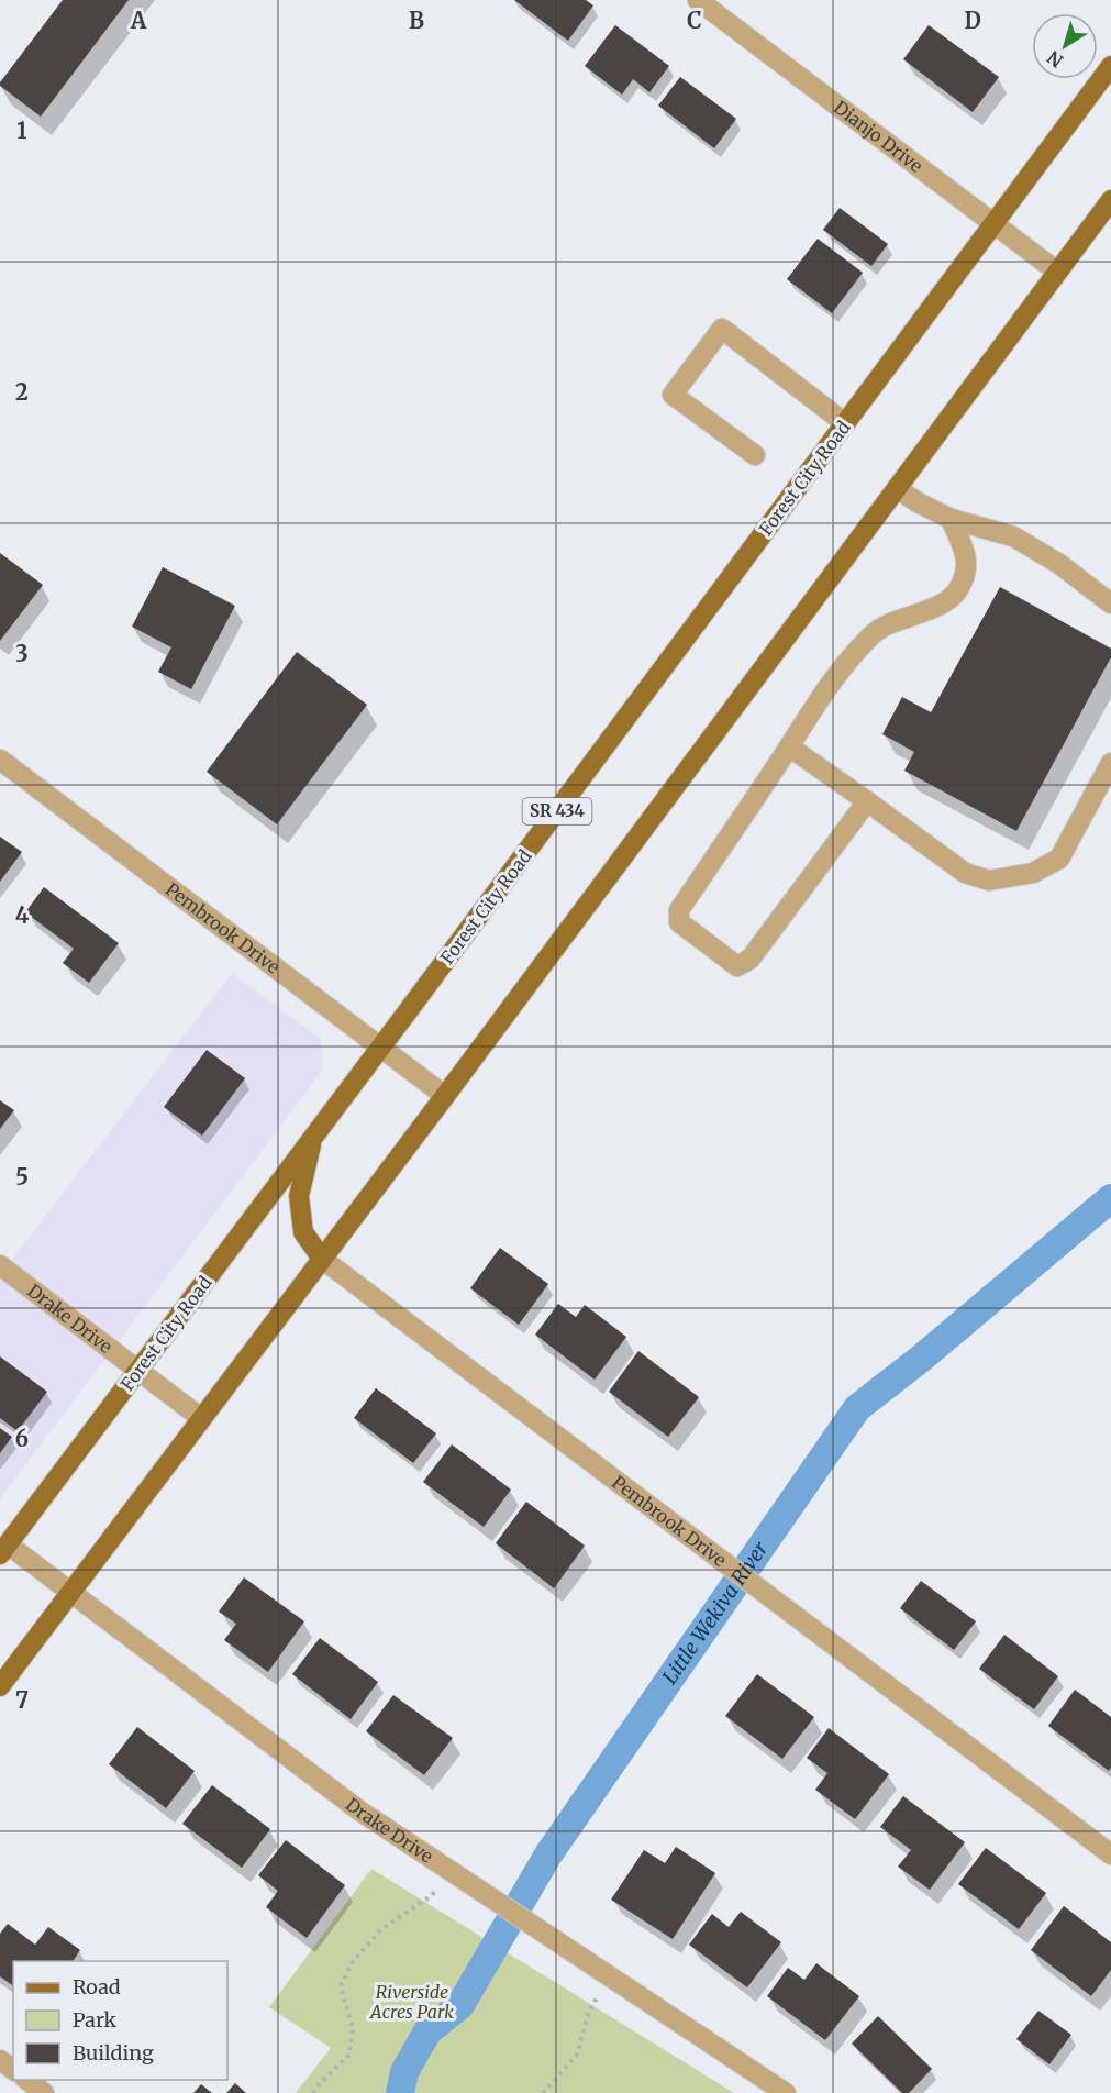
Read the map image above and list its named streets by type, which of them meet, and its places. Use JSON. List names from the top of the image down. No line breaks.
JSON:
{"streets":{"main road":["Forest City Road","SR 434"],"street":["Dianjo Drive","Pembrook Drive","Drake Drive"]},"crossings":[["Dianjo Drive","Forest City Road"],["Forest City Road","Pembrook Drive"],["Forest City Road","Drake Drive"]],"water":["Little Wekiva River"],"parks":["Riverside Acres Park"],"legend":["Road","Park","Building"],"north":"bottom left","grid":{"columns":["A","B","C","D"],"rows":["1","2","3","4","5","6","7"]}}
